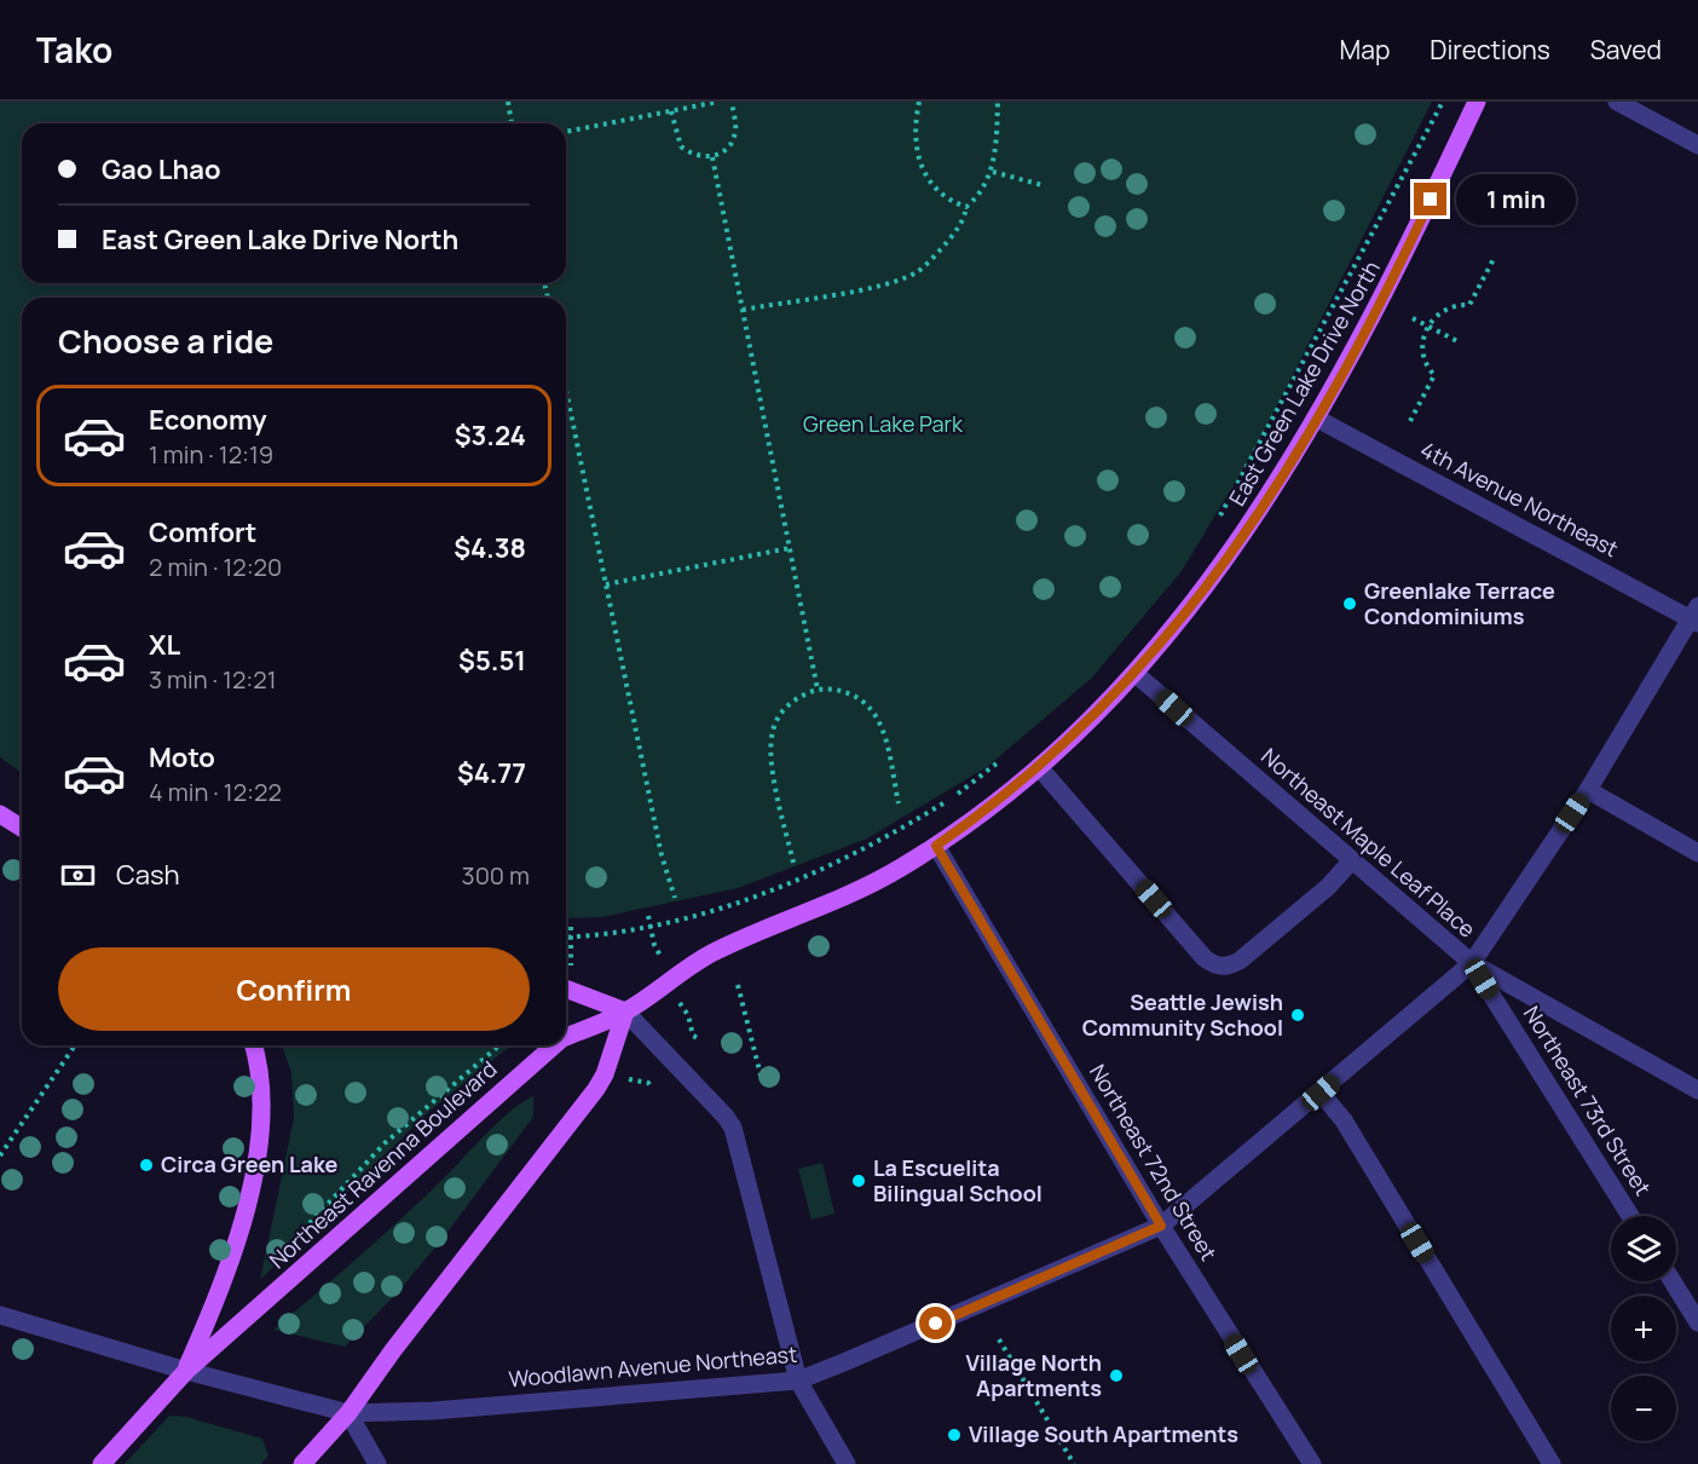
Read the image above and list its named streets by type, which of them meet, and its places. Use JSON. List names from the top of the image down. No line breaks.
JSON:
{"streets":{"main road":["East Green Lake Drive North","Northeast Ravenna Boulevard"],"street":["4th Avenue Northeast","Northeast Maple Leaf Place","Northeast 73rd Street","Northeast 72nd Street","Woodlawn Avenue Northeast"]},"crossings":[["East Green Lake Drive North","4th Avenue Northeast"],["East Green Lake Drive North","Northeast Maple Leaf Place"],["East Green Lake Drive North","Northeast 72nd Street"],["East Green Lake Drive North","Northeast Ravenna Boulevard"],["4th Avenue Northeast","Woodlawn Avenue Northeast"],["Northeast Maple Leaf Place","Northeast 73rd Street"],["Northeast Maple Leaf Place","Woodlawn Avenue Northeast"],["Northeast 73rd Street","Woodlawn Avenue Northeast"],["Northeast 72nd Street","Woodlawn Avenue Northeast"],["Northeast Ravenna Boulevard","Woodlawn Avenue Northeast"]],"parks":["Green Lake Park"],"places":["Greenlake Terrace Condominiums","Seattle Jewish Community School","Circa Green Lake","La Escuelita Bilingual School","Village North Apartments","Village South Apartments"],"page":{"header":"Tako","nav":["Map","Directions","Saved"],"banner":["Gao Lhao","East Green Lake Drive North"],"bubble":"1 min","heading":"Choose a ride","list":[{"name":"Economy","note":"1 min · 12:19","value":"$3.24"},{"name":"Comfort","note":"2 min · 12:20","value":"$4.38"},{"name":"XL","note":"3 min · 12:21","value":"$5.51"},{"name":"Moto","note":"4 min · 12:22","value":"$4.77"}],"pay":["Cash","300 m"],"buttons":"Confirm","map_buttons":["+","−"]}}
